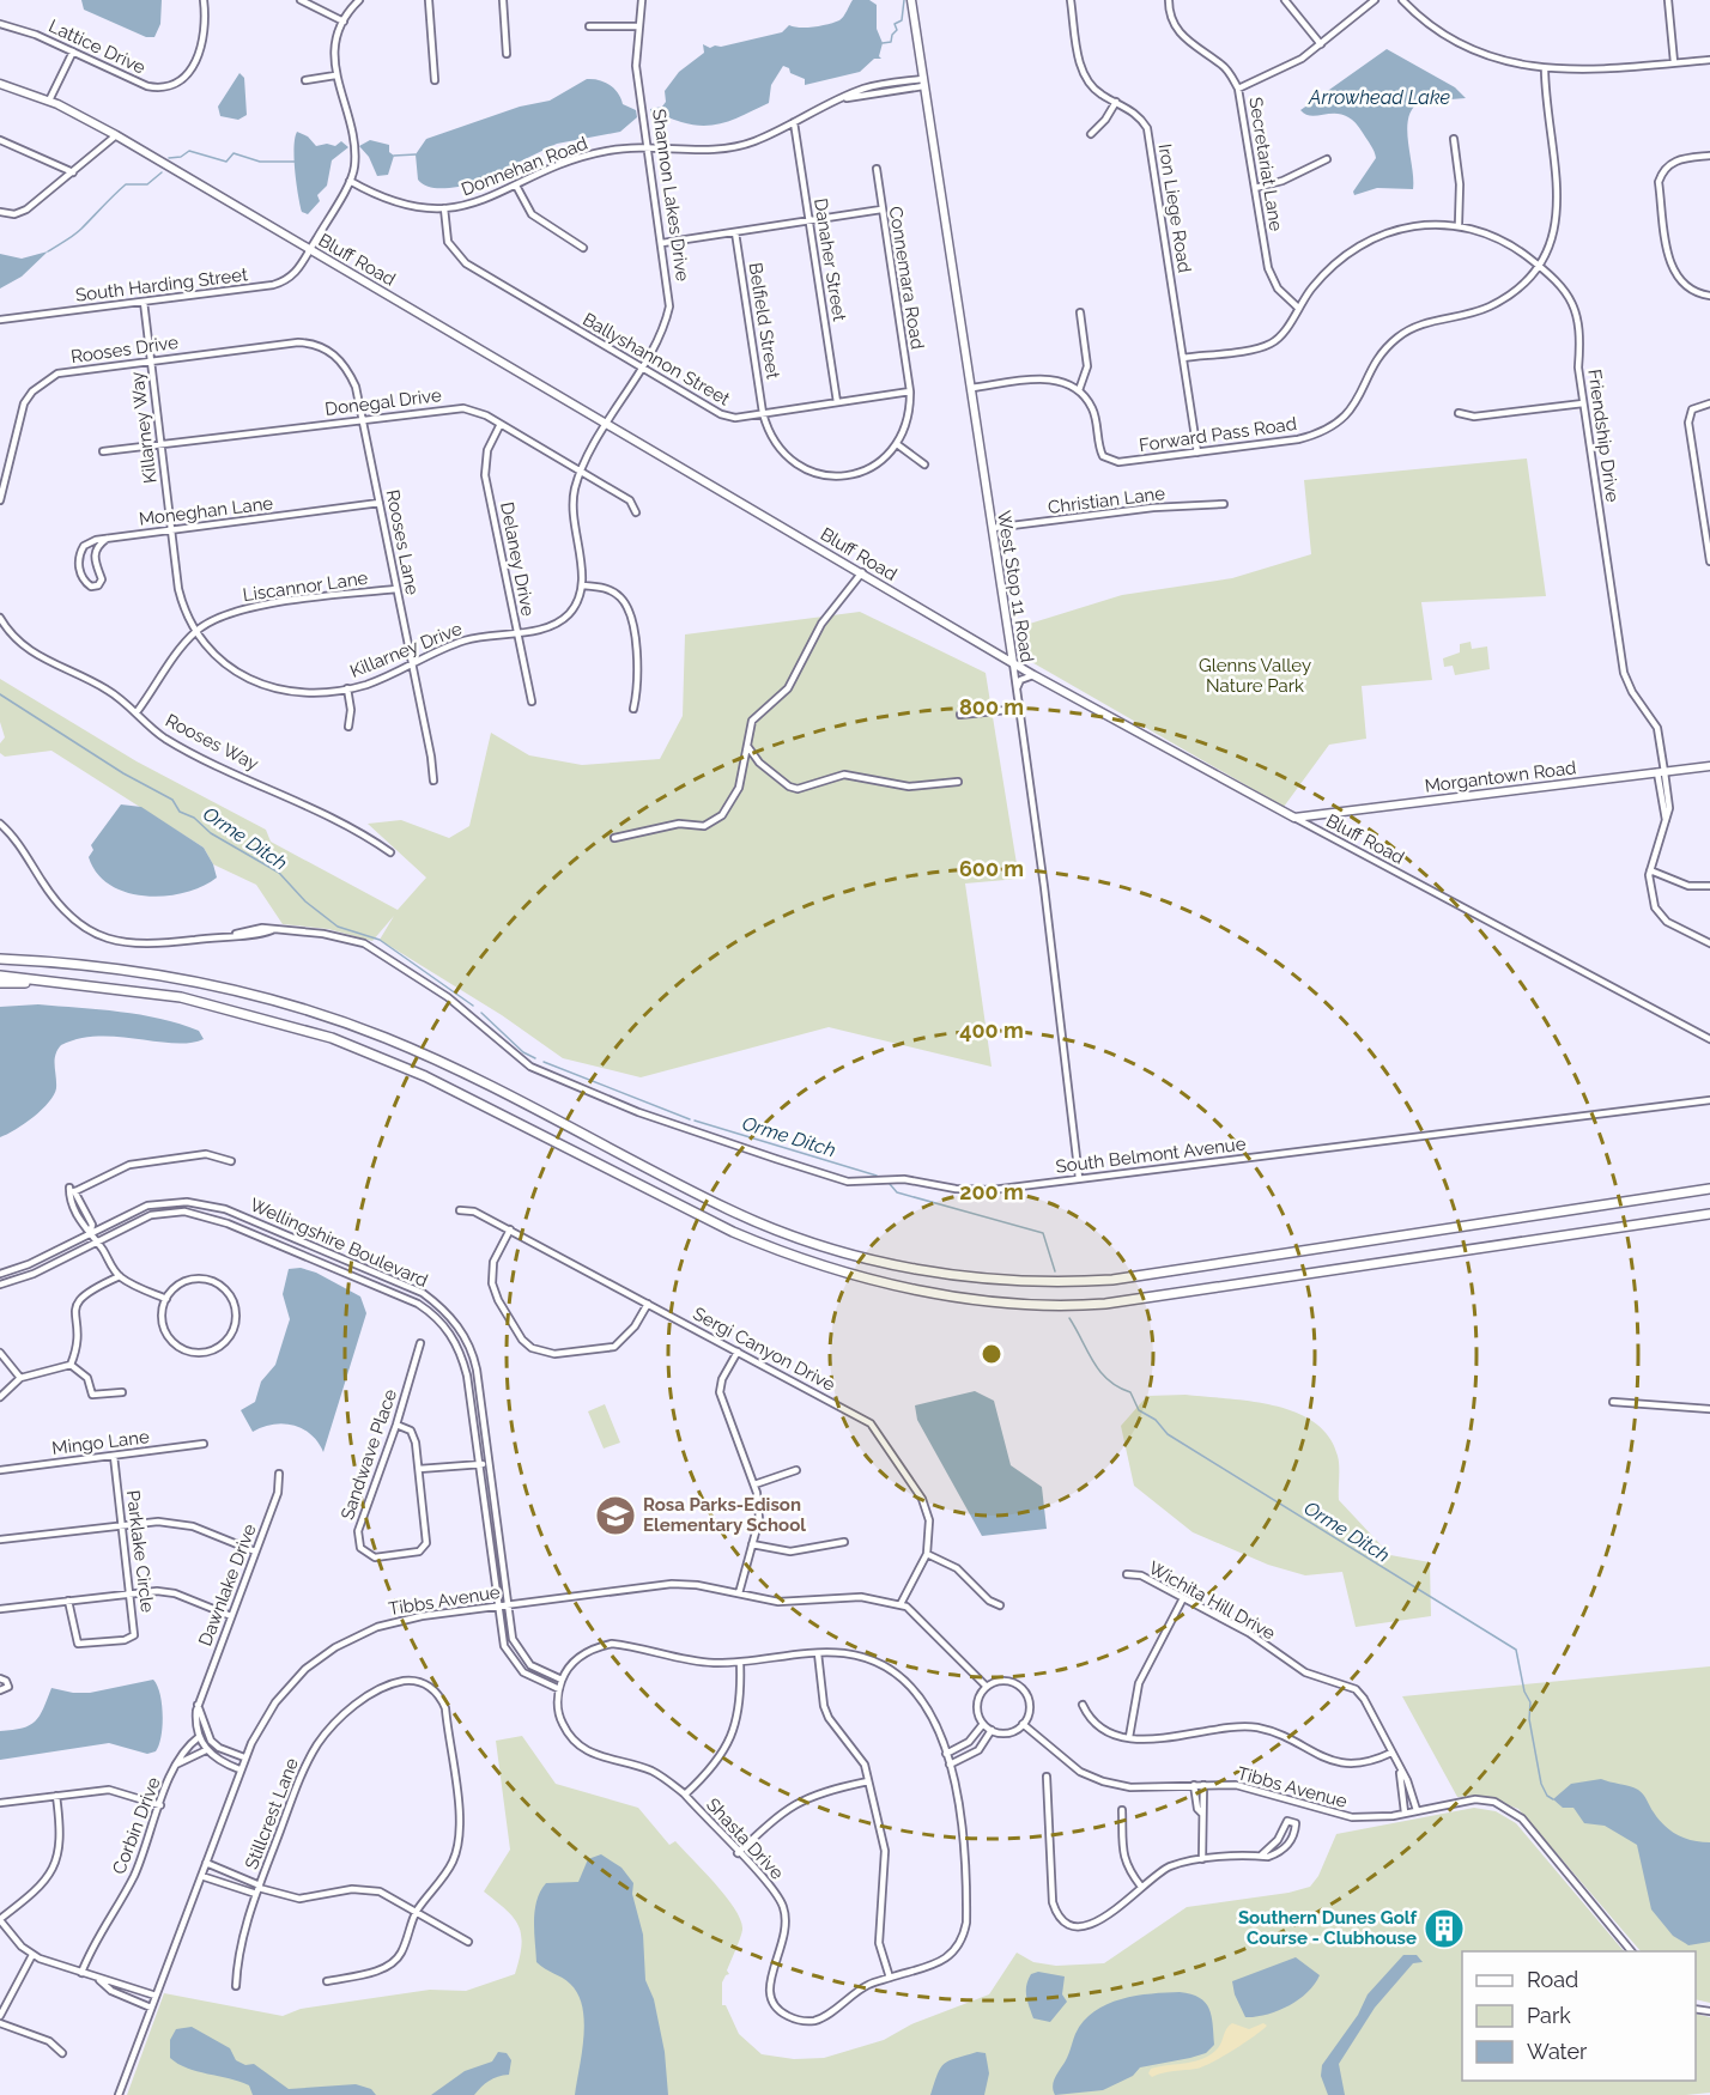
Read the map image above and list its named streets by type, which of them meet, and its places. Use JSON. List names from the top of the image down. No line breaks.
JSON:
{"streets":{"main road":["Bluff Road","West Stop 11 Road","Morgantown Road"],"street":["Lattice Drive","Secretariat Lane","Donnehan Road","Shannon Lakes Drive","Iron Liege Road","Danaher Street","Connemara Road","South Harding Street","Belfield Street","Rooses Drive","Ballyshannon Street","Donegal Drive","Killarney Way","Forward Pass Road","Friendship Drive","Christian Lane","Moneghan Lane","Rooses Lane","Delaney Drive","Liscannor Lane","Killarney Drive","Rooses Way","South Belmont Avenue","Wellingshire Boulevard","Sergi Canyon Drive","Mingo Lane","Sandwave Place","Parklake Circle","Dawnlake Drive","Tibbs Avenue","Wichita Hill Drive","Stillcrest Lane","Corbin Drive","Shasta Drive"]},"crossings":[["Donnehan Road","Shannon Lakes Drive"],["Donnehan Road","Danaher Street"],["Donnehan Road","South Harding Street"],["Donnehan Road","Ballyshannon Street"],["Donnehan Road","West Stop 11 Road"],["Shannon Lakes Drive","Bluff Road"],["Shannon Lakes Drive","Ballyshannon Street"],["Iron Liege Road","Forward Pass Road"],["Bluff Road","South Harding Street"],["Bluff Road","West Stop 11 Road"],["Bluff Road","Morgantown Road"],["Danaher Street","Ballyshannon Street"],["Connemara Road","Belfield Street"],["Connemara Road","Ballyshannon Street"],["South Harding Street","Killarney Way"],["Belfield Street","Ballyshannon Street"],["Rooses Drive","Killarney Way"],["Rooses Drive","Rooses Lane"],["Donegal Drive","Killarney Way"],["Donegal Drive","Rooses Lane"],["Donegal Drive","Delaney Drive"],["Killarney Way","Moneghan Lane"],["Killarney Way","Liscannor Lane"],["Killarney Way","Killarney Drive"],["Forward Pass Road","Friendship Drive"],["Friendship Drive","Morgantown Road"],["Christian Lane","West Stop 11 Road"],["Moneghan Lane","Rooses Lane"],["Rooses Lane","Liscannor Lane"],["Rooses Lane","Killarney Drive"],["Delaney Drive","Killarney Drive"],["Liscannor Lane","Killarney Drive"],["Liscannor Lane","Rooses Way"],["West Stop 11 Road","South Belmont Avenue"],["Wellingshire Boulevard","Tibbs Avenue"],["Wellingshire Boulevard","Shasta Drive"],["Sergi Canyon Drive","Tibbs Avenue"],["Mingo Lane","Parklake Circle"],["Dawnlake Drive","Tibbs Avenue"],["Dawnlake Drive","Corbin Drive"],["Tibbs Avenue","Wichita Hill Drive"]],"water":["Arrowhead Lake","Orme Ditch"],"parks":["Glenns Valley Nature Park"],"places":{"school or university":["Rosa Parks-Edison Elementary School"],"building":["Southern Dunes Golf Course - Clubhouse"]},"legend":["Road","Park","Water"],"rings":["800 m","600 m","400 m","200 m"]}
